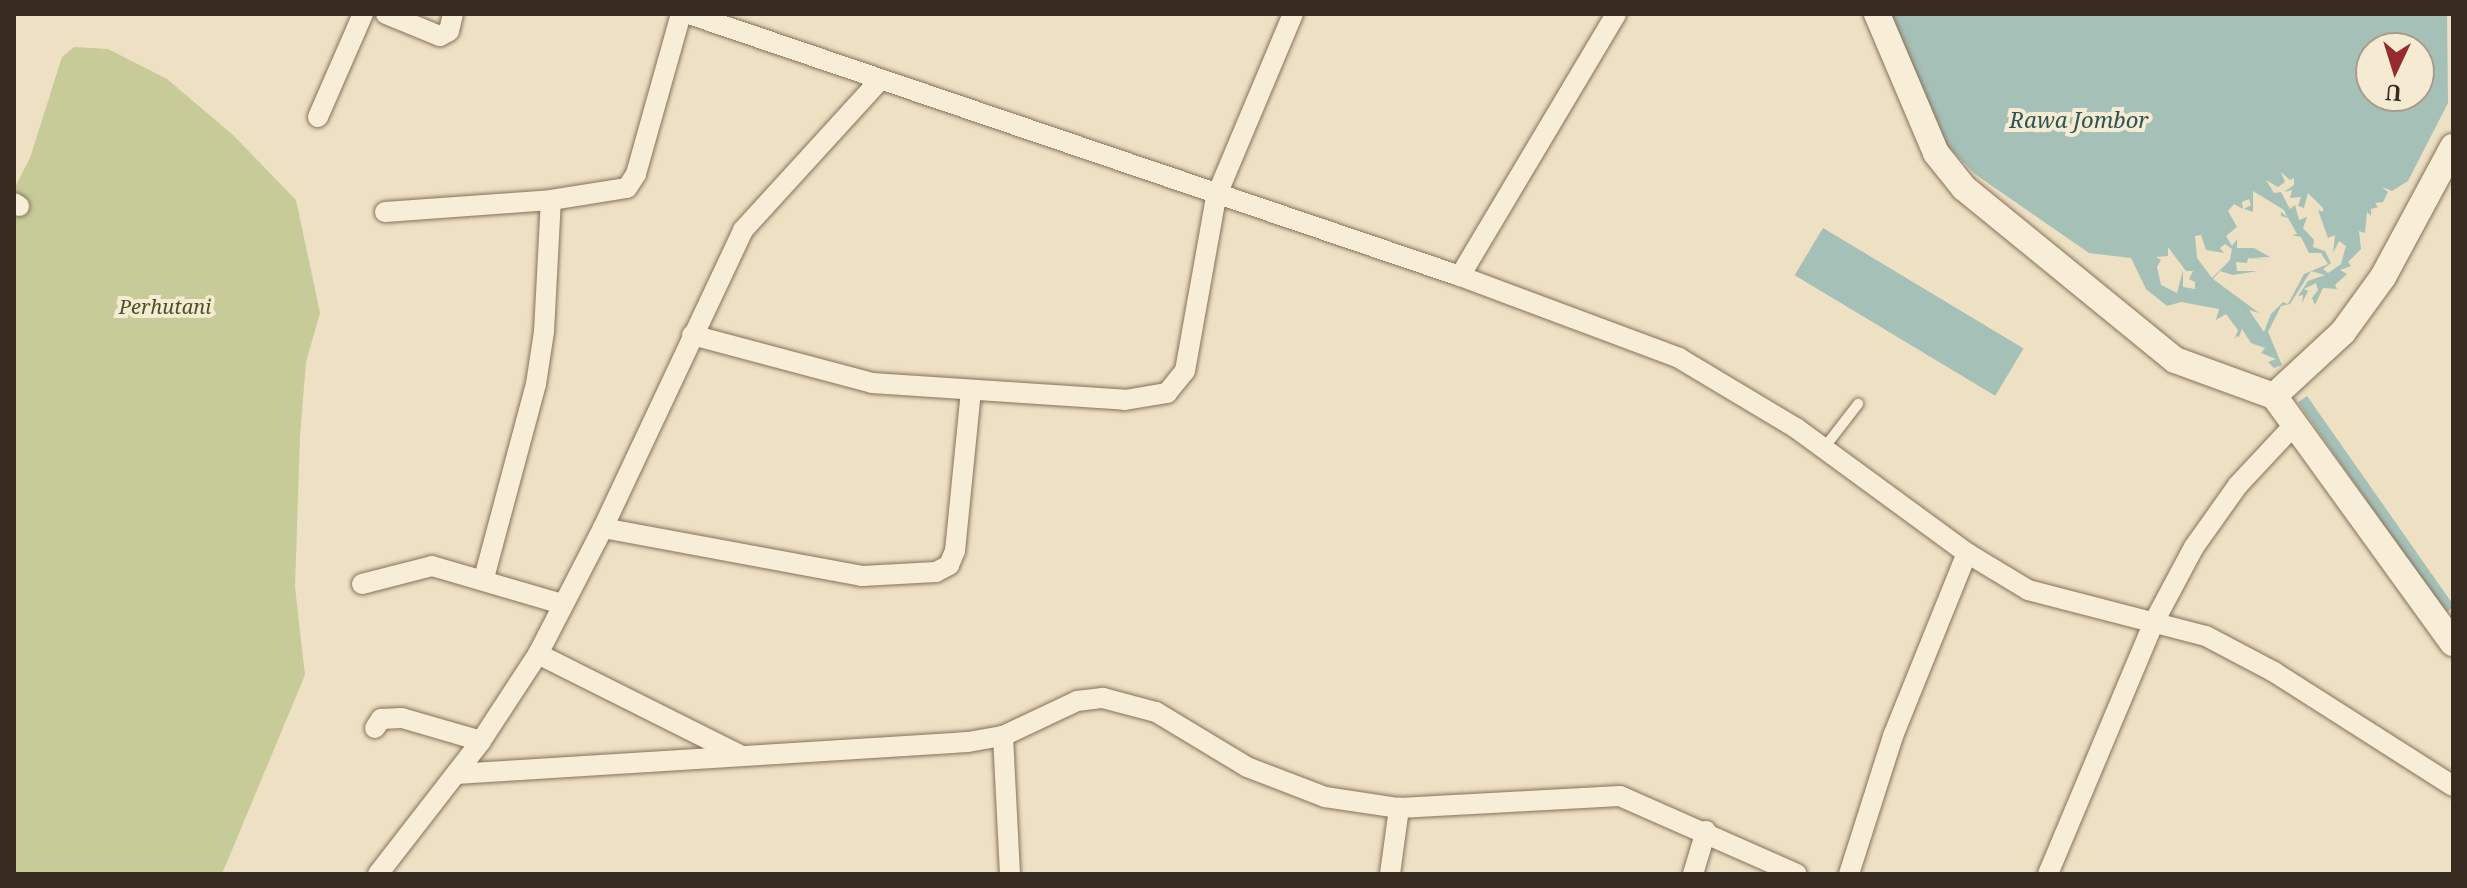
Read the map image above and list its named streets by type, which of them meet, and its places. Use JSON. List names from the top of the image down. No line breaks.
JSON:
{"water":["Rawa Jombor"],"parks":["Perhutani"],"north":"bottom"}
